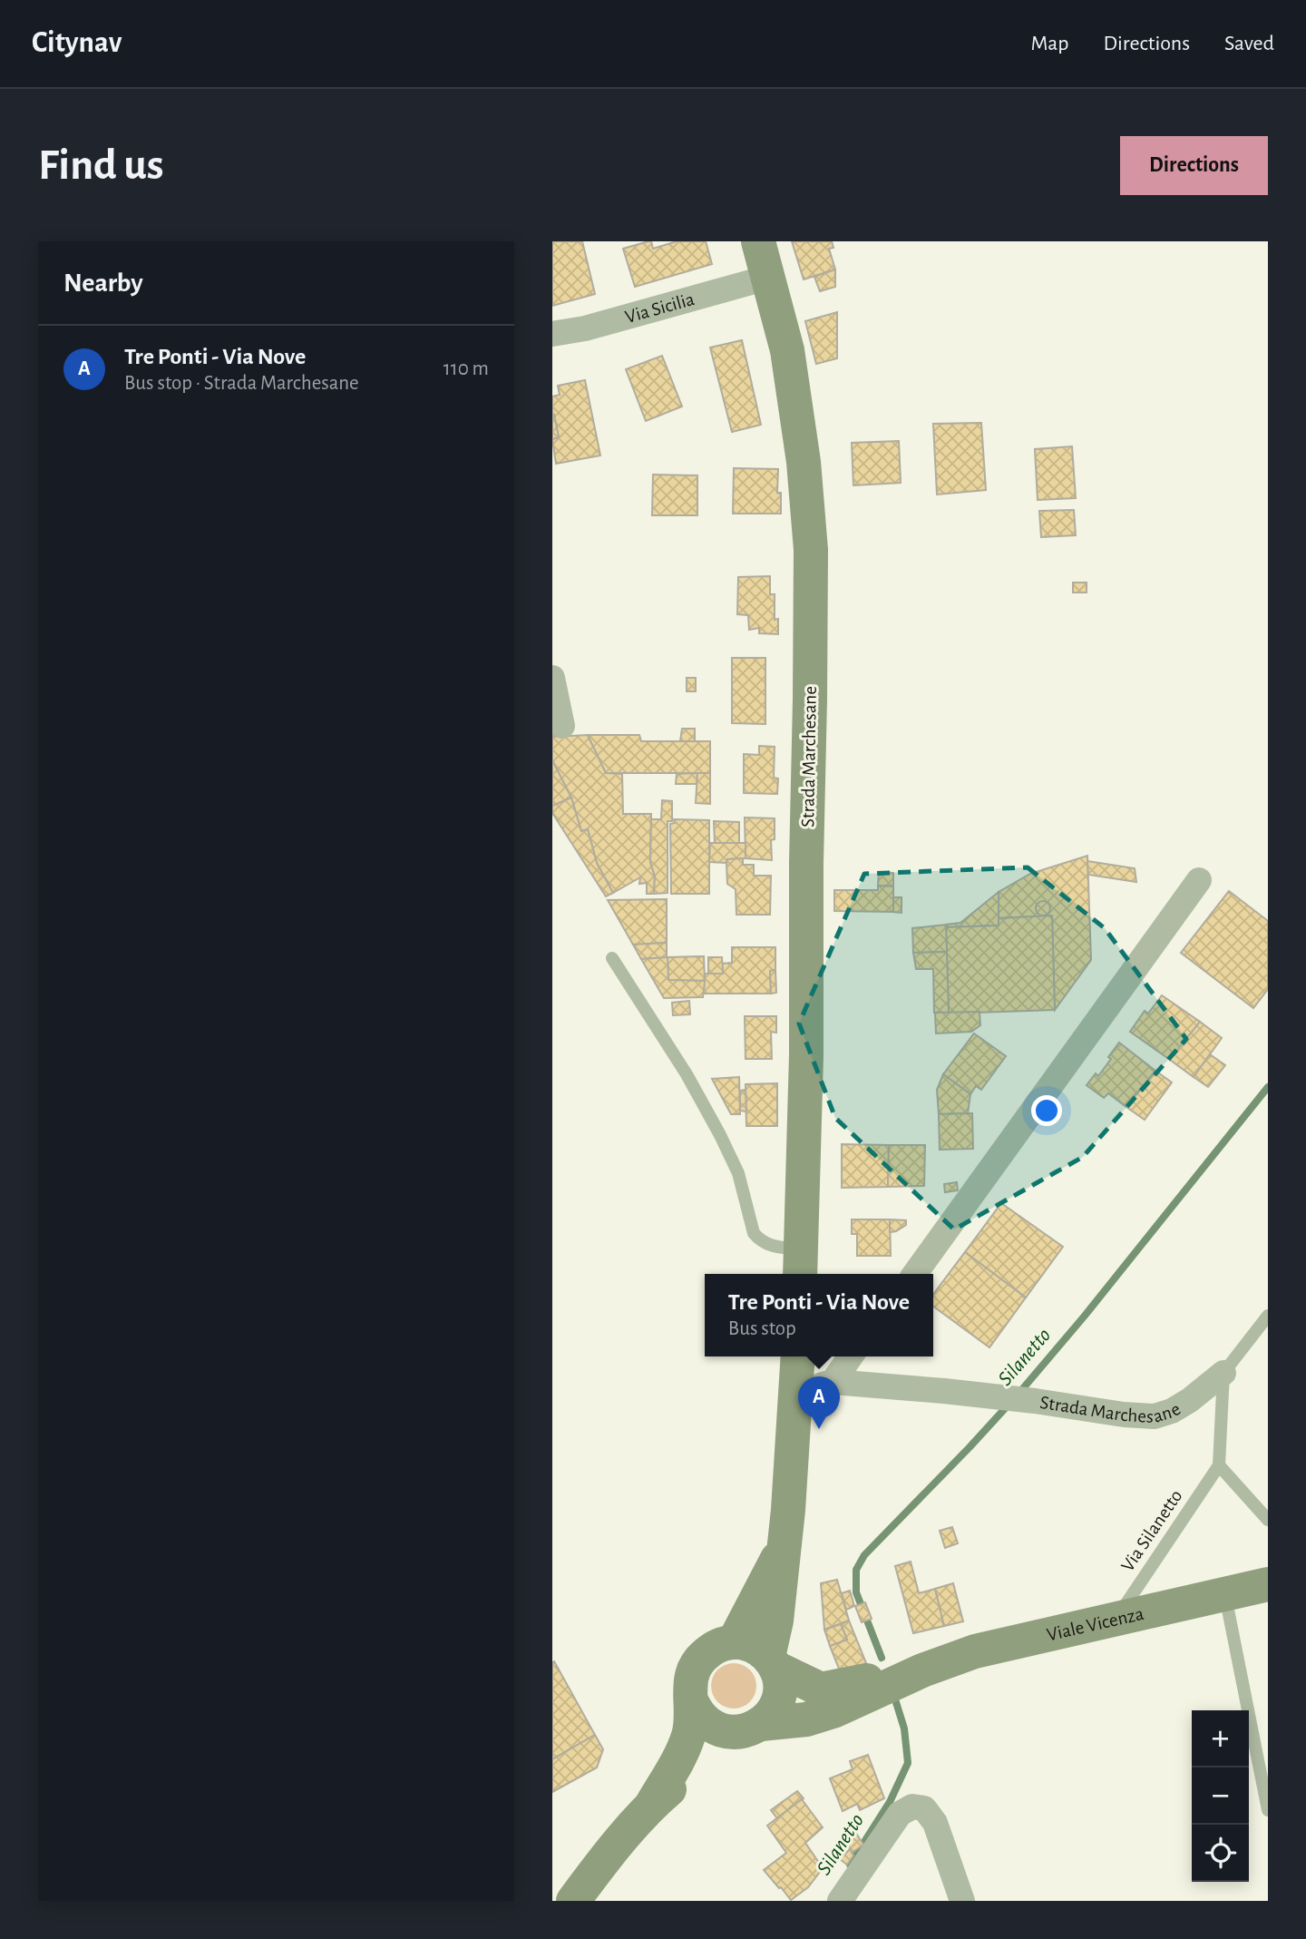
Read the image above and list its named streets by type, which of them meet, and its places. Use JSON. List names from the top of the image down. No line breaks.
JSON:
{"streets":{"main road":["Strada Marchesane","Viale Vicenza"],"street":["Via Sicilia"],"lane":["Via Silanetto"]},"crossings":[["Via Sicilia","Strada Marchesane"],["Via Silanetto","Viale Vicenza"]],"water":["Silanetto"],"page":{"header":"Citynav","nav":["Map","Directions","Saved"],"buttons":"Directions","title":"Find us","heading":"Nearby","list":[{"mark":"A","name":"Tre Ponti - Via Nove","note":"Bus stop · Strada Marchesane","value":"110 m"}],"popup":["Tre Ponti - Via Nove","Bus stop"],"pins":"A","map_buttons":["+","−"]}}
